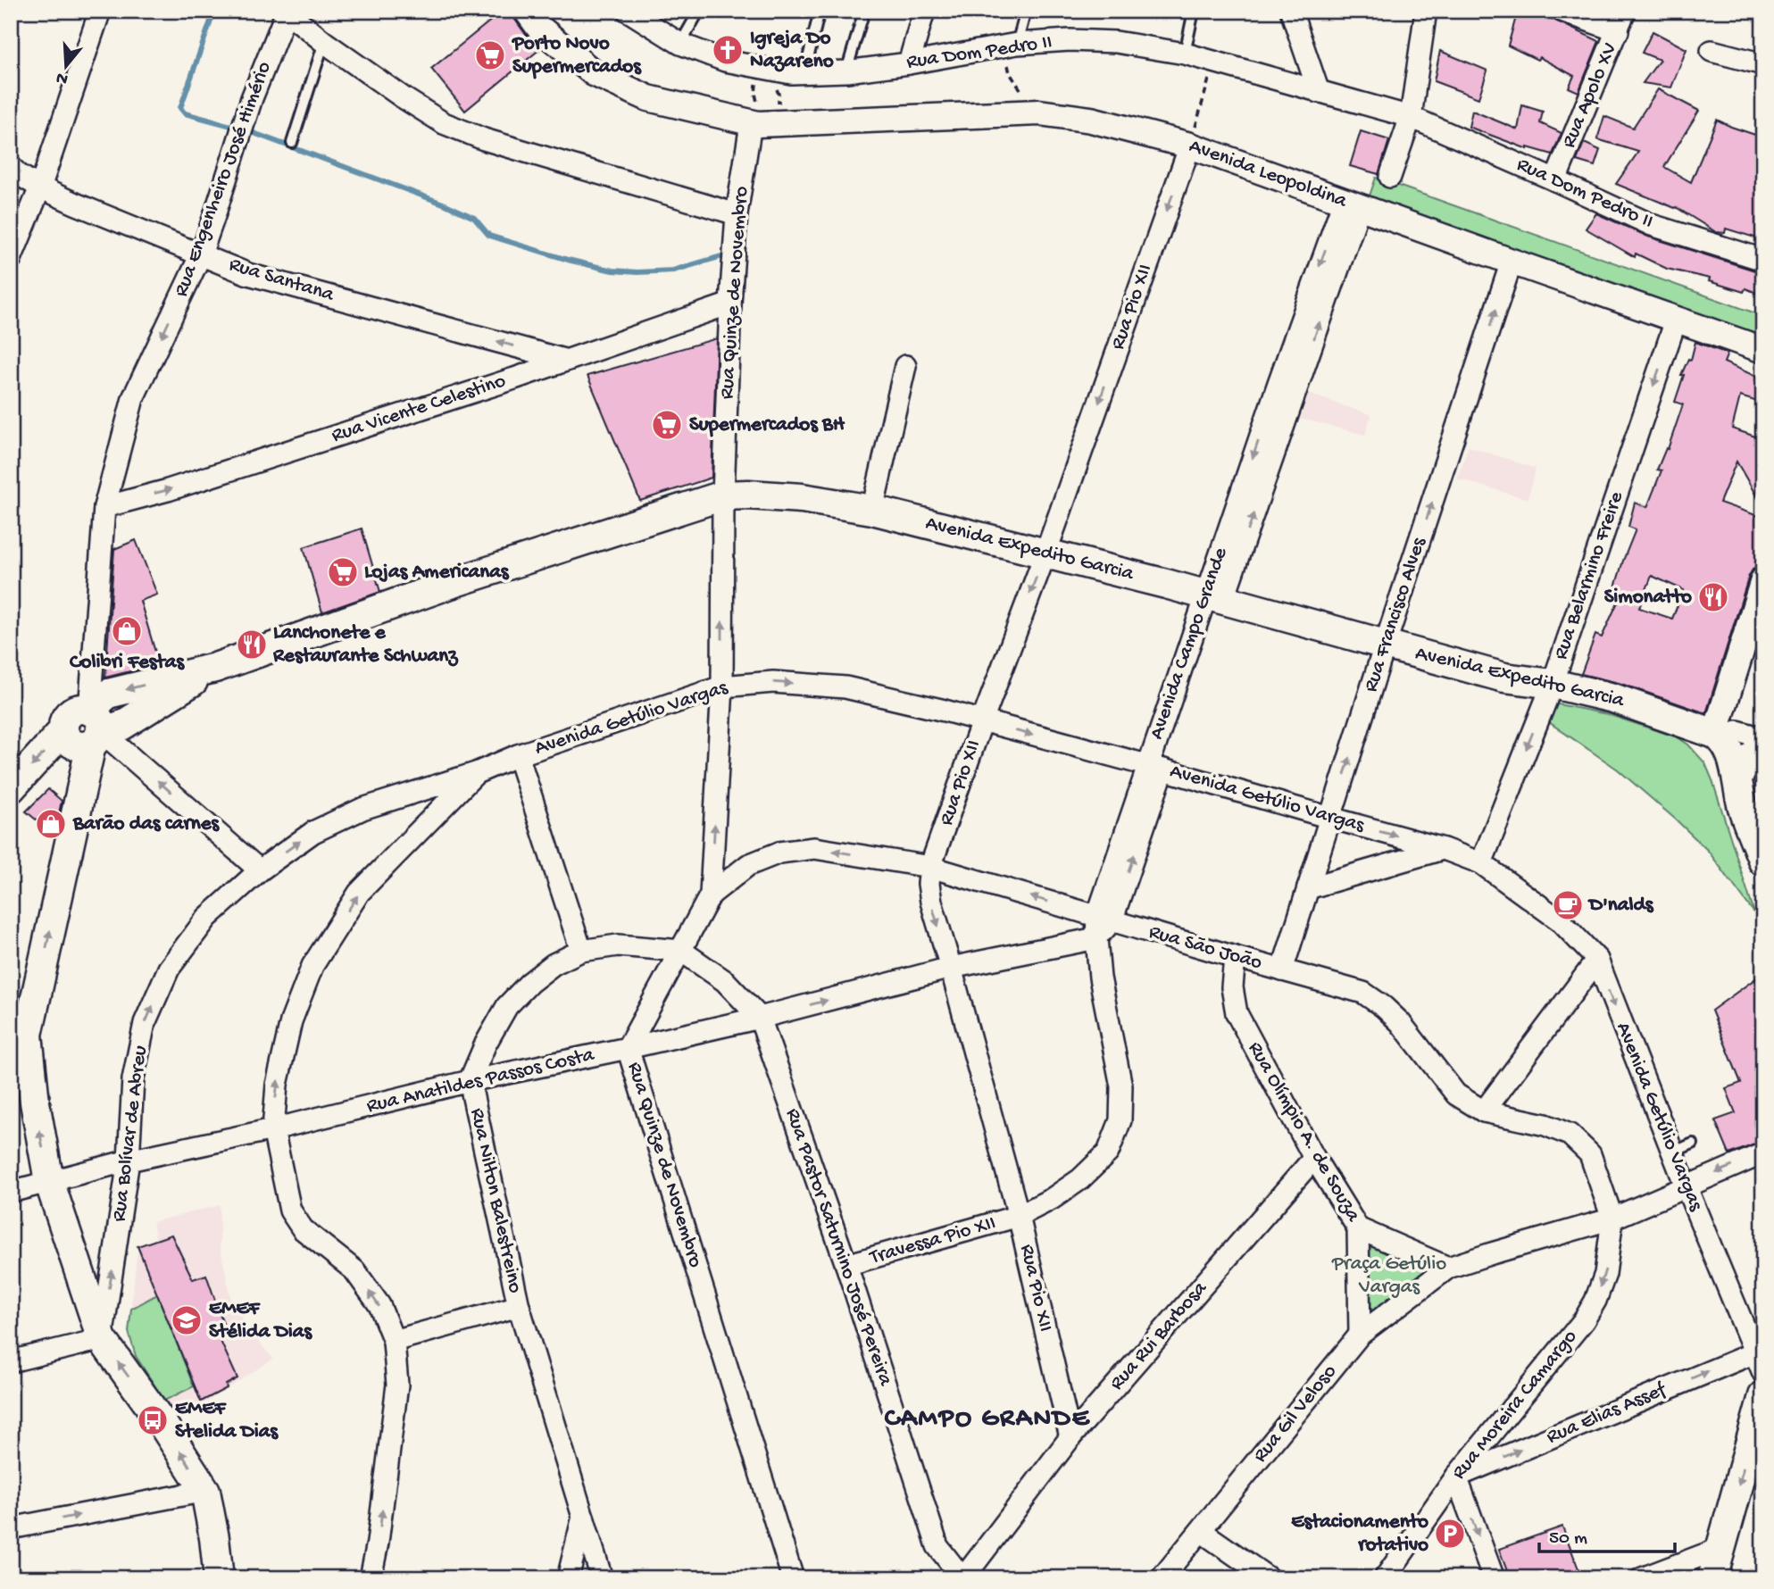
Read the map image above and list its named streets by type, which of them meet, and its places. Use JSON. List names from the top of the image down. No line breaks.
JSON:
{"streets":{"main road":["Avenida Expedito Garcia"],"street":["Rua Dom Pedro II","Rua Apolo XV","Avenida Leopoldina","Rua Engenheiro José Himério","Rua Santana","Rua Quinze de Novembro","Rua Pio XII","Rua Vicente Celestino","Rua Belarmino Freire","Rua Francisco Alves","Avenida Campo Grande","Avenida Getúlio Vargas","Rua São João","Rua Anatildes Passos Costa","Rua Olímpio A. de Souza","Rua Bolívar de Abreu","Rua Nilton Balestreino","Travessa Pio XII","Rua Pastor Saturnino José Pereira","Rua Rui Barbosa","Rua Moreira Camargo","Rua Gil Veloso","Rua Elias Assef"]},"crossings":[["Rua Dom Pedro II","Rua Apolo XV"],["Avenida Leopoldina","Rua Quinze de Novembro"],["Avenida Leopoldina","Rua Pio XII"],["Avenida Leopoldina","Rua Belarmino Freire"],["Avenida Leopoldina","Rua Francisco Alves"],["Avenida Leopoldina","Avenida Campo Grande"],["Rua Engenheiro José Himério","Rua Santana"],["Rua Engenheiro José Himério","Rua Vicente Celestino"],["Rua Engenheiro José Himério","Avenida Expedito Garcia"],["Rua Santana","Rua Vicente Celestino"],["Rua Quinze de Novembro","Rua Vicente Celestino"],["Rua Quinze de Novembro","Avenida Expedito Garcia"],["Rua Quinze de Novembro","Avenida Getúlio Vargas"],["Rua Quinze de Novembro","Rua São João"],["Rua Quinze de Novembro","Rua Anatildes Passos Costa"],["Rua Quinze de Novembro","Rua Nilton Balestreino"],["Rua Pio XII","Avenida Expedito Garcia"],["Rua Pio XII","Avenida Getúlio Vargas"],["Rua Pio XII","Rua São João"],["Rua Pio XII","Rua Anatildes Passos Costa"],["Rua Pio XII","Travessa Pio XII"],["Rua Pio XII","Rua Rui Barbosa"],["Avenida Expedito Garcia","Rua Belarmino Freire"],["Avenida Expedito Garcia","Rua Francisco Alves"],["Avenida Expedito Garcia","Avenida Campo Grande"],["Rua Belarmino Freire","Avenida Getúlio Vargas"],["Rua Francisco Alves","Avenida Getúlio Vargas"],["Rua Francisco Alves","Rua São João"],["Avenida Campo Grande","Avenida Getúlio Vargas"],["Avenida Campo Grande","Rua São João"],["Avenida Campo Grande","Rua Anatildes Passos Costa"],["Avenida Getúlio Vargas","Rua Bolívar de Abreu"],["Avenida Getúlio Vargas","Rua Elias Assef"],["Rua São João","Rua Olímpio A. de Souza"],["Rua São João","Rua Moreira Camargo"],["Rua Anatildes Passos Costa","Rua Bolívar de Abreu"],["Rua Anatildes Passos Costa","Rua Nilton Balestreino"],["Rua Anatildes Passos Costa","Rua Pastor Saturnino José Pereira"],["Rua Olímpio A. de Souza","Rua Rui Barbosa"],["Rua Olímpio A. de Souza","Rua Gil Veloso"],["Rua Nilton Balestreino","Rua Pastor Saturnino José Pereira"],["Travessa Pio XII","Rua Pastor Saturnino José Pereira"],["Rua Pastor Saturnino José Pereira","Rua Rui Barbosa"],["Rua Moreira Camargo","Rua Elias Assef"]],"one_way":["Rua Santana","Rua Pio XII","Rua Vicente Celestino","Rua Belarmino Freire","Rua Francisco Alves","Avenida Getúlio Vargas","Rua São João","Rua Moreira Camargo"],"districts":["CAMPO GRANDE"],"parks":["Praça Getúlio Vargas"],"places":{"church":["Igreja Do Nazareno"],"supermarket":["Porto Novo Supermercados","Supermercados BH","Lojas Americanas"],"restaurant":["Simonatto","Lanchonete e Restaurante Schwanz"],"shop":["Colibri Festas","Barão das carnes"],"cafe":["D'nalds"],"school or university":["EMEF Stélida Dias"],"bus stop":["EMEF Stelida Dias"],"parking":["Estacionamento rotativo"]},"scale_bar":"50 m","north":"bottom"}
